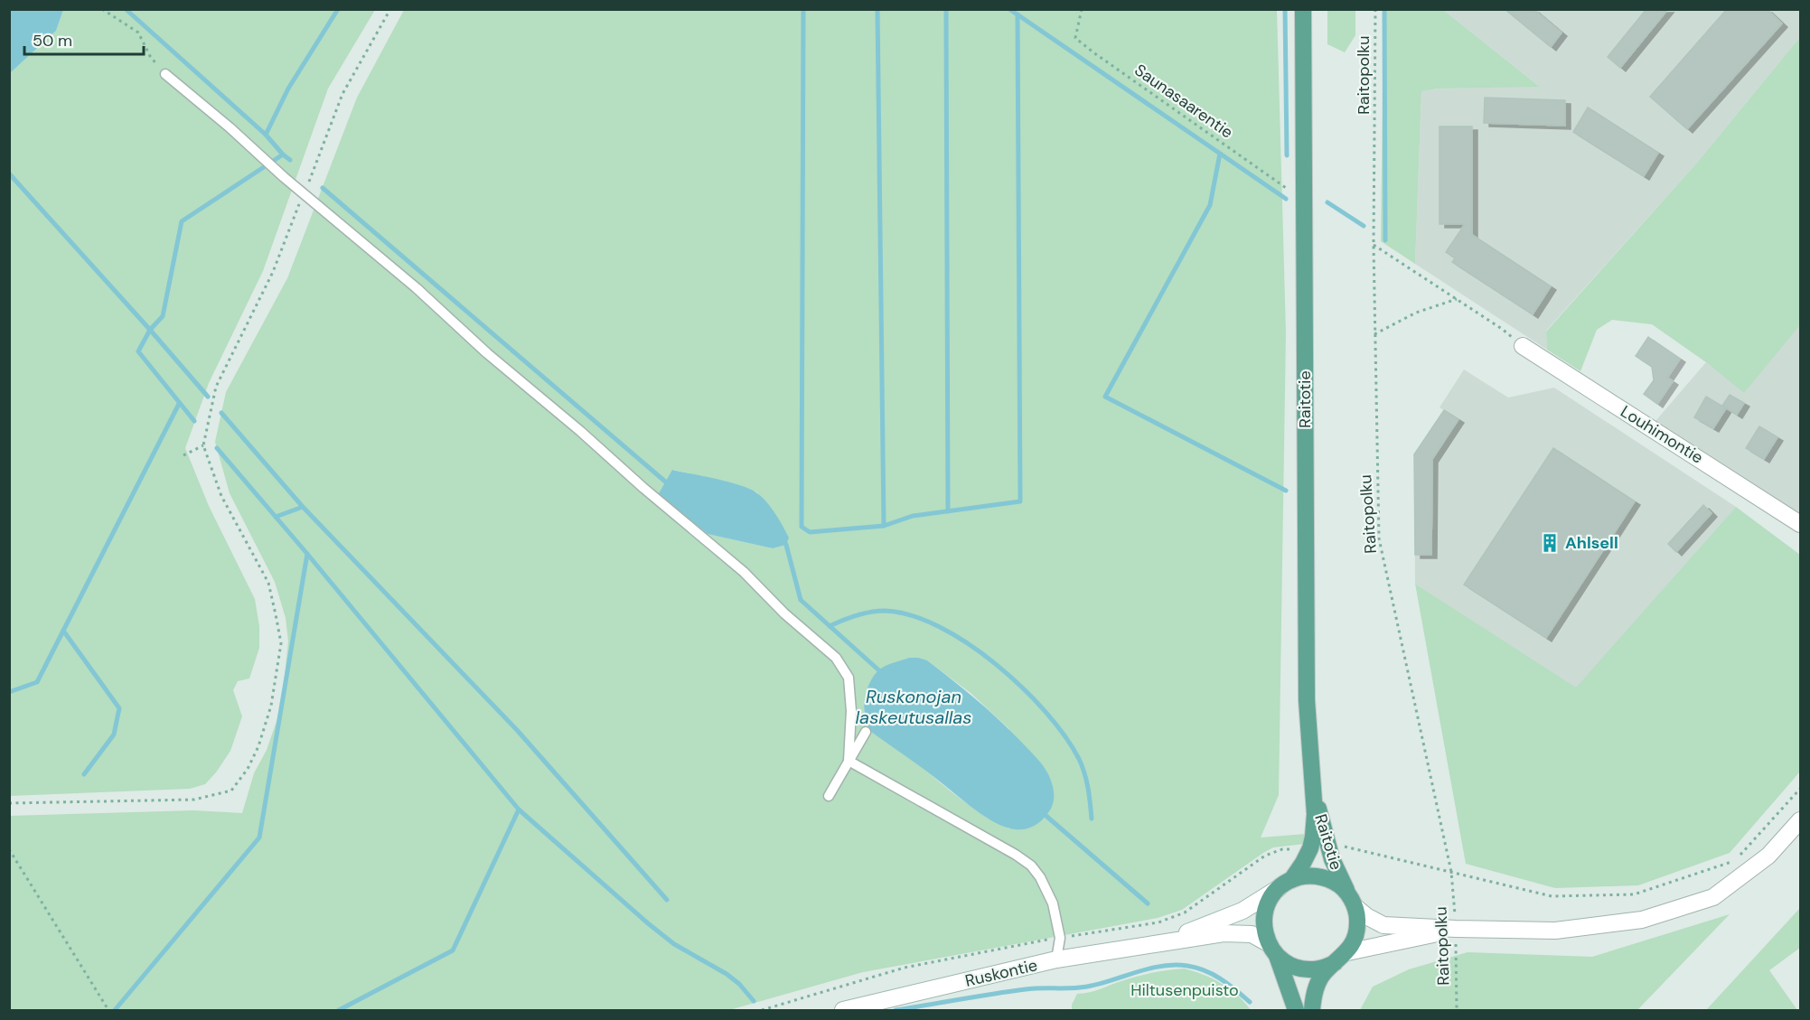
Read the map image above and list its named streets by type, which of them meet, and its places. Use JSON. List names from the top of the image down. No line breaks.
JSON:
{"streets":{"main road":["Raitotie"],"street":["Louhimontie","Ruskontie"],"path":["Raitopolku","Saunasaarentie"]},"crossings":[["Saunasaarentie","Raitotie"],["Raitotie","Ruskontie"]],"water":["Ruskonojan laskeutusallas"],"parks":["Hiltusenpuisto"],"places":{"building":["Ahlsell"]},"scale_bar":"50 m"}
